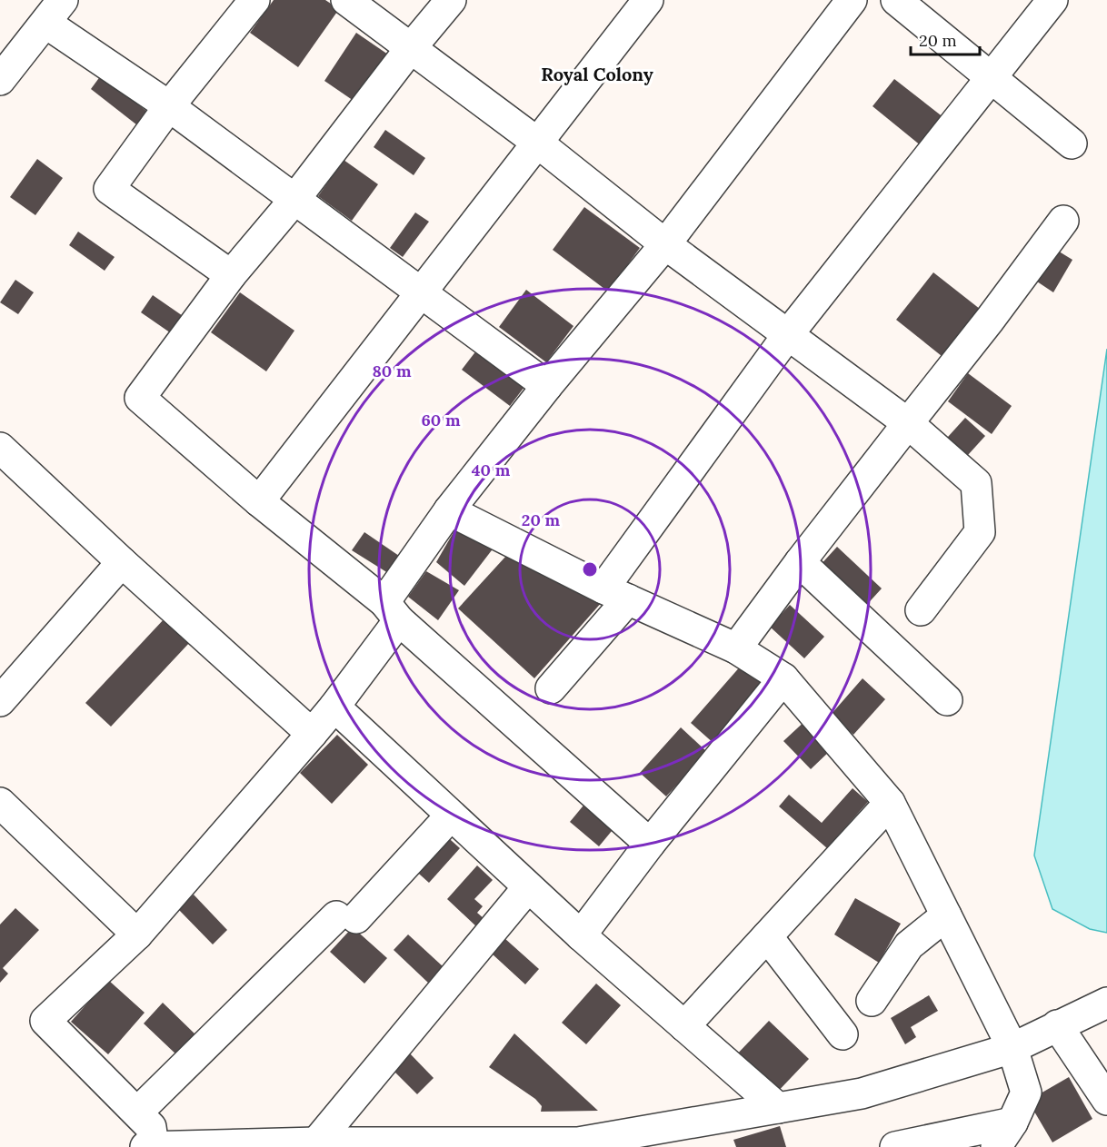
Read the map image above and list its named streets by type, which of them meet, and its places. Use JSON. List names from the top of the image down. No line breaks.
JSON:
{"districts":["Royal Colony"],"scale_bar":"20 m","rings":["80 m","60 m","40 m","20 m"]}
